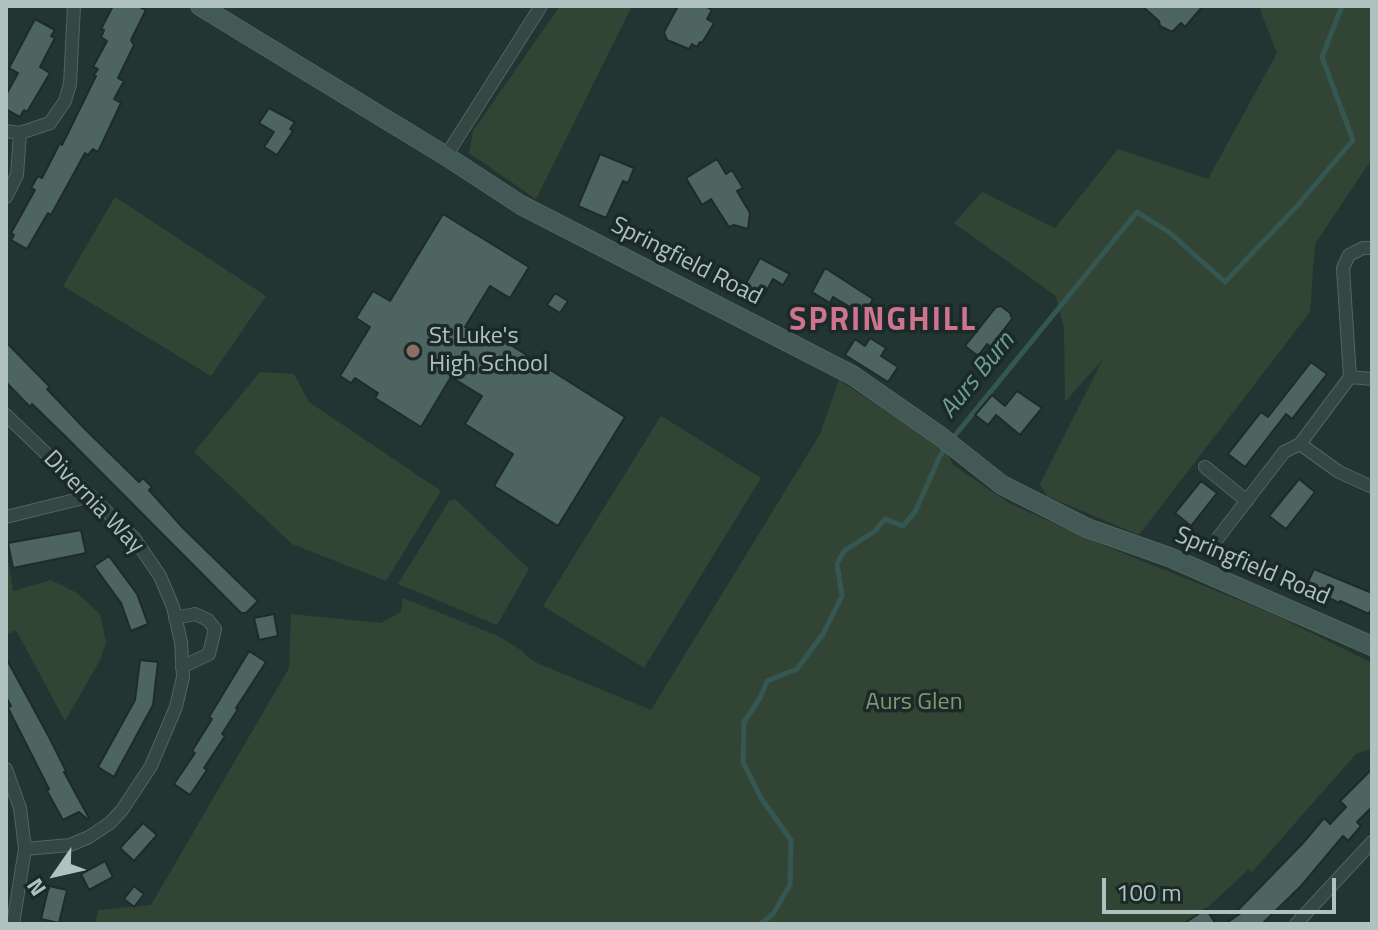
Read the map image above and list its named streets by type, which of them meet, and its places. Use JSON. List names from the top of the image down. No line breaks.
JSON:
{"streets":{"street":["Springfield Road","Divernia Way"]},"districts":["SPRINGHILL"],"water":["Aurs Burn"],"parks":["Aurs Glen"],"places":["St Luke's High School"],"scale_bar":"100 m","north":"bottom left"}
